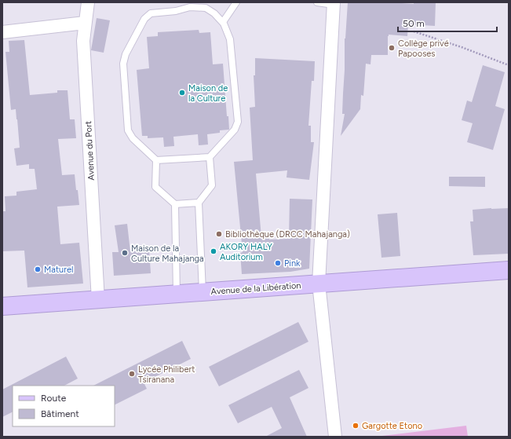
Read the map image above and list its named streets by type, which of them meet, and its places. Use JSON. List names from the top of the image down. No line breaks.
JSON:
{"streets":{"main road":["Avenue de la Libération"],"street":["Avenue du Port"]},"crossings":[["Avenue du Port","Avenue de la Libération"]],"places":["Collège privé Papooses","Maison de la Culture","Bibliothèque (DRCC Mahajanga)","AKORY HALY Auditorium","Maison de la Culture Mahajanga","Pink","Maturel","Lycée Philibert Tsiranana","Gargotte Etono"],"legend":["Route","Bâtiment"],"scale_bar":"50 m"}
